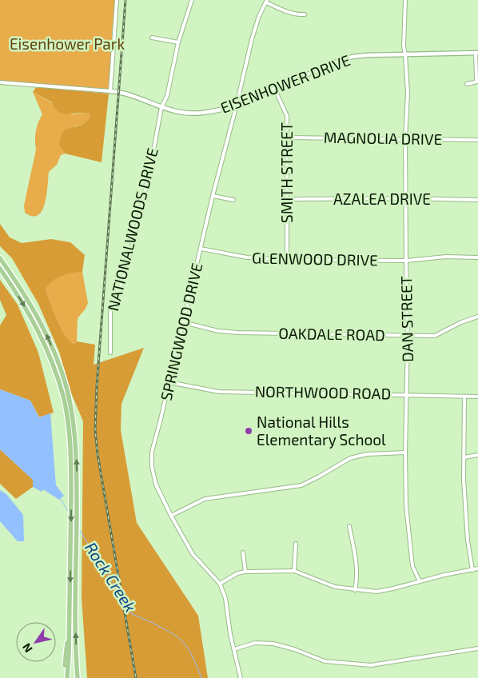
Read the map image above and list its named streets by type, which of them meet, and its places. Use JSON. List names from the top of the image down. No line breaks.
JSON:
{"streets":{"street":["EISENHOWER DRIVE","MAGNOLIA DRIVE","SMITH STREET","AZALEA DRIVE","NATIONALWOODS DRIVE","GLENWOOD DRIVE","DAN STREET","SPRINGWOOD DRIVE","OAKDALE ROAD","NORTHWOOD ROAD"]},"crossings":[["EISENHOWER DRIVE","SMITH STREET"],["EISENHOWER DRIVE","NATIONALWOODS DRIVE"],["EISENHOWER DRIVE","DAN STREET"],["EISENHOWER DRIVE","SPRINGWOOD DRIVE"],["MAGNOLIA DRIVE","SMITH STREET"],["MAGNOLIA DRIVE","DAN STREET"],["SMITH STREET","AZALEA DRIVE"],["SMITH STREET","GLENWOOD DRIVE"],["AZALEA DRIVE","DAN STREET"],["GLENWOOD DRIVE","DAN STREET"],["GLENWOOD DRIVE","SPRINGWOOD DRIVE"],["DAN STREET","OAKDALE ROAD"],["DAN STREET","NORTHWOOD ROAD"],["SPRINGWOOD DRIVE","OAKDALE ROAD"],["SPRINGWOOD DRIVE","NORTHWOOD ROAD"]],"water":["Rock Creek"],"parks":["Eisenhower Park"],"places":["National Hills Elementary School"],"north":"bottom left"}
